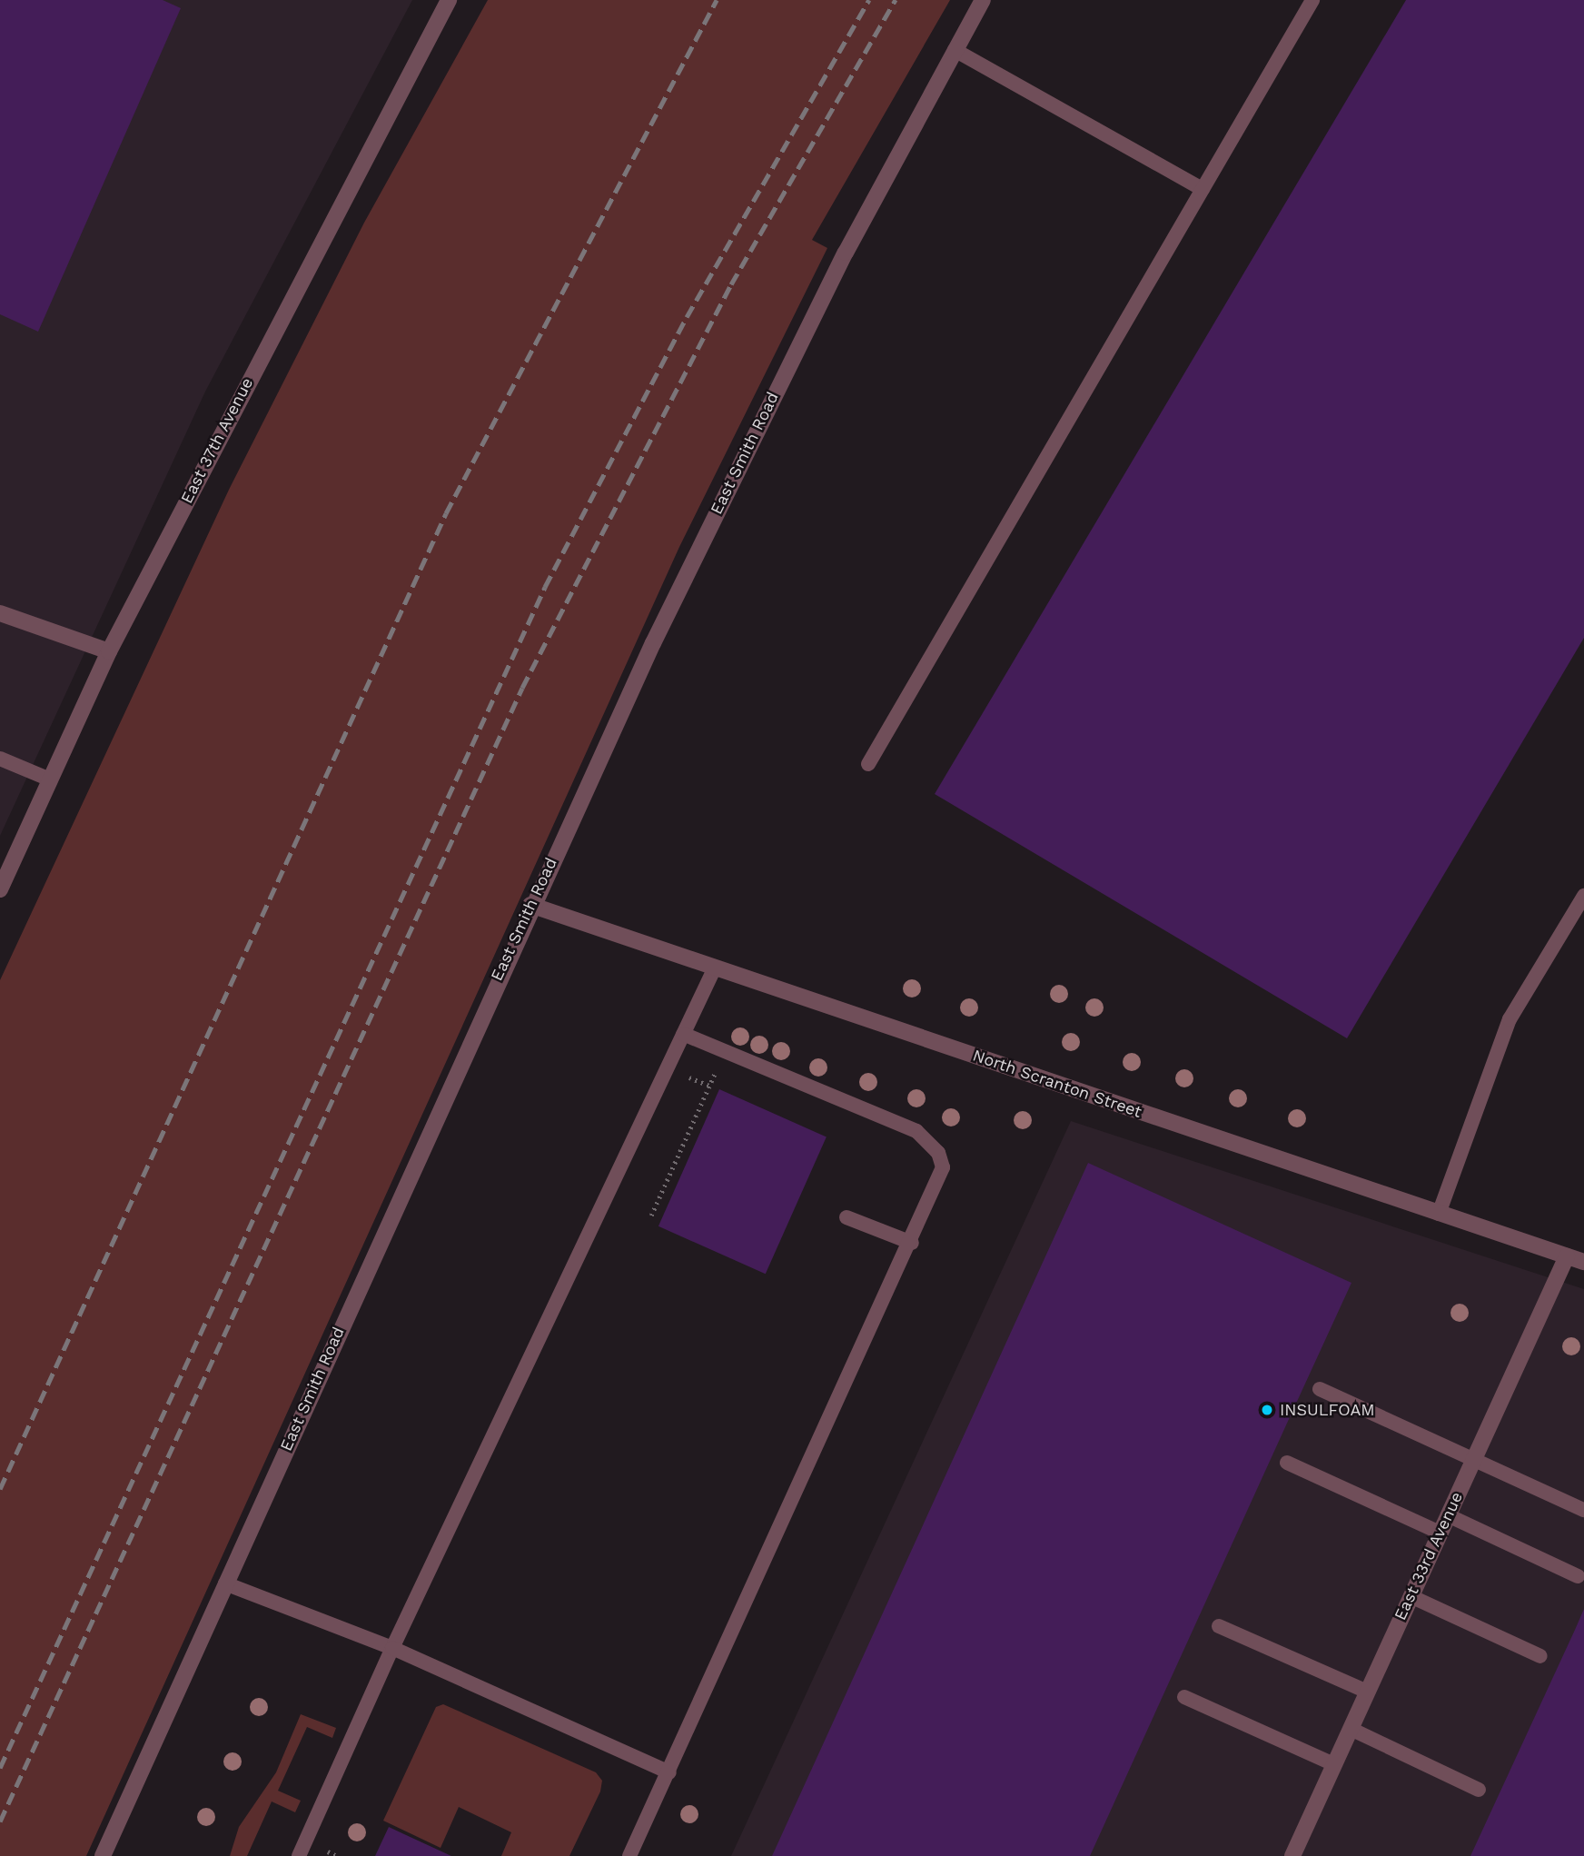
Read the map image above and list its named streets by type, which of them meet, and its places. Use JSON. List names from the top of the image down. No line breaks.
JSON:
{"streets":{"street":["East 37th Avenue","East Smith Road","North Scranton Street","East 33rd Avenue"]},"crossings":[["East Smith Road","North Scranton Street"],["North Scranton Street","East 33rd Avenue"]],"places":["INSULFOAM"]}
